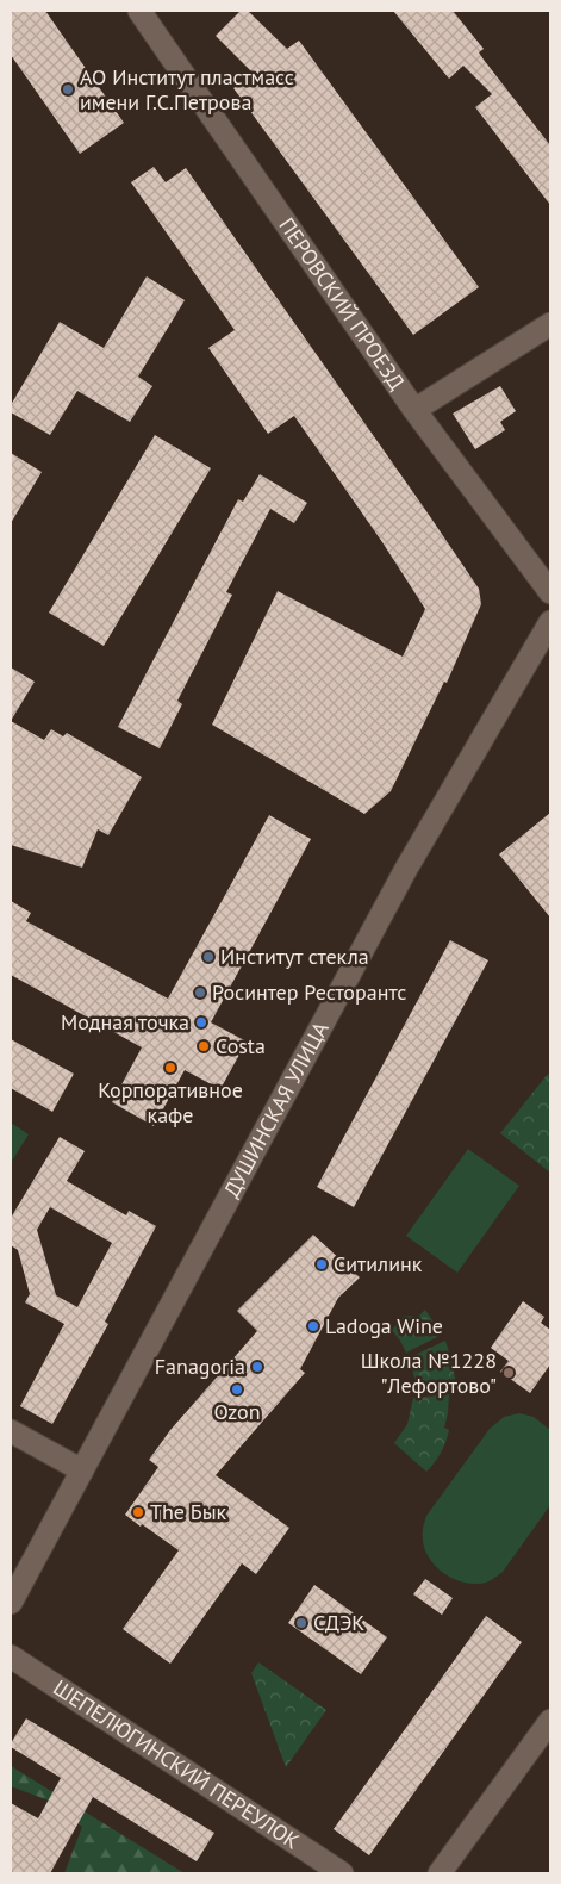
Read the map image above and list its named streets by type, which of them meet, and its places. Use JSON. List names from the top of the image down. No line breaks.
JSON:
{"streets":{"street":["ПЕРОВСКИЙ ПРОЕЗД","ДУШИНСКАЯ УЛИЦА","ШЕПЕЛЮГИНСКИЙ ПЕРЕУЛОК"]},"places":["АО Институт пластмасс имени Г.С.Петрова","Институт стекла","Росинтер Ресторантс","Модная точка","Costa","Корпоративное кафе","Ситилинк","Ladoga Wine","Fanagoria","Школа №1228 \"Лефортово\"","Ozon","The Бык","СДЭК"]}
